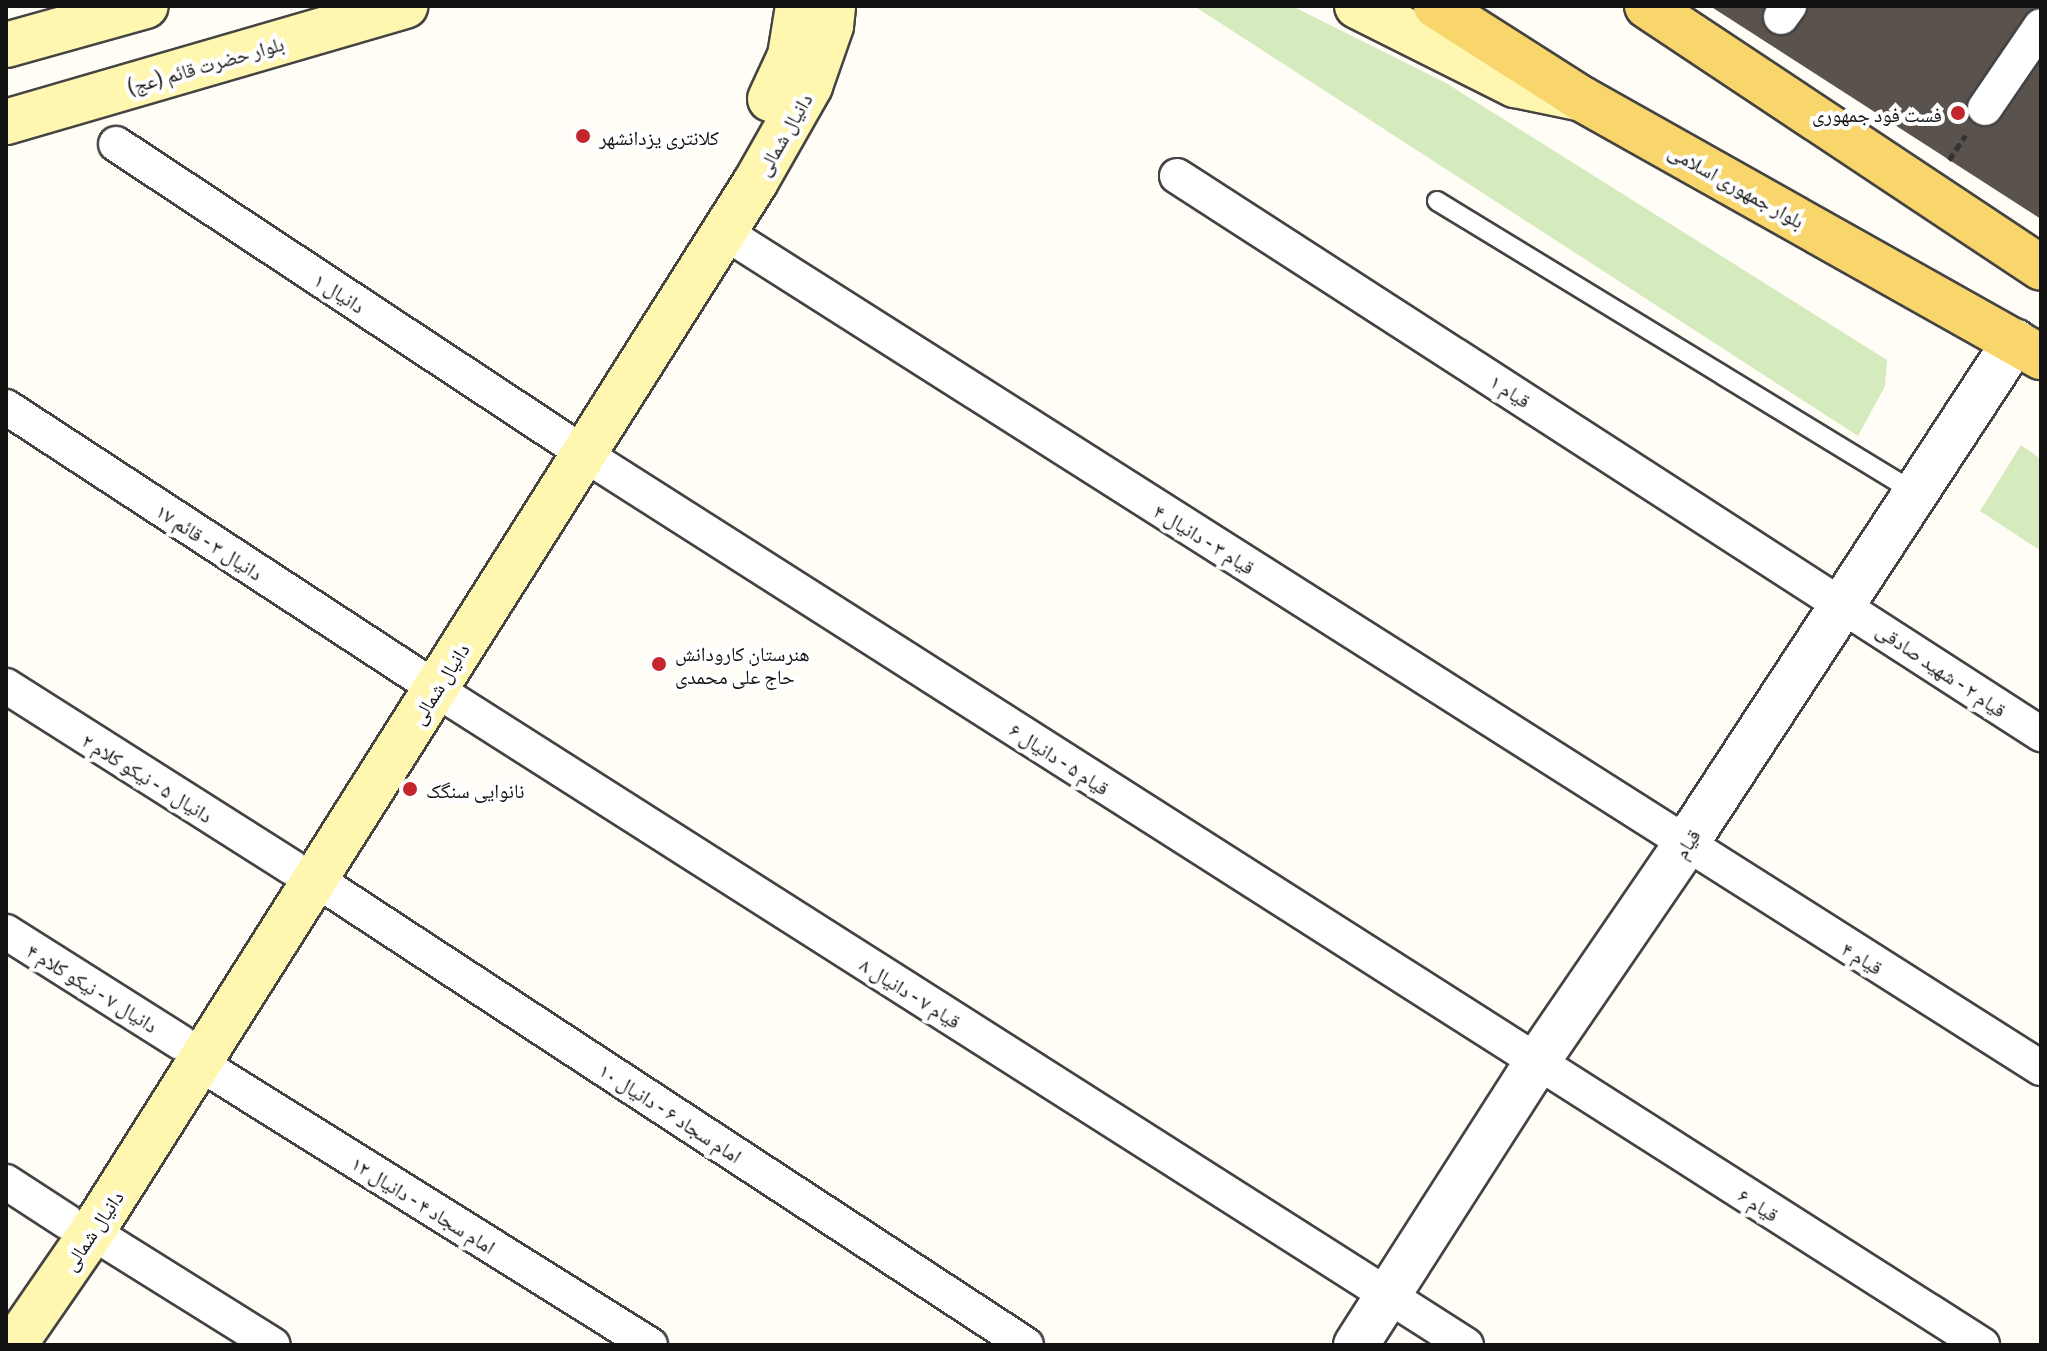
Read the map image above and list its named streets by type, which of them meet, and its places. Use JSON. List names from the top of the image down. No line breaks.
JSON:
{"streets":{"main road":["بلوار حضرت قائم (عج)","دانیال شمالی","بلوار جمهوری اسلامی"],"street":["دانیال ۱","قیام ۱","قیام ۳ - دانیال ۴","دانیال ۳ - قائم ۱۷","قیام ۲ - شهید صادقی","قیام ۵ - دانیال ۶","دانیال ۵ - نیکو کلام ۲","قیام","قیام ۴","دانیال ۷ - نیکو کلام ۴","قیام ۷ - دانیال ۸","امام سجاد ۶ - دانیال ۱۰","امام سجاد ۴ - دانیال ۱۲","قیام ۶"]},"crossings":[["دانیال شمالی","دانیال ۱"],["دانیال شمالی","قیام ۳ - دانیال ۴"],["دانیال شمالی","دانیال ۳ - قائم ۱۷"],["دانیال شمالی","قیام ۵ - دانیال ۶"],["دانیال شمالی","دانیال ۵ - نیکو کلام ۲"],["دانیال شمالی","دانیال ۷ - نیکو کلام ۴"],["دانیال شمالی","قیام ۷ - دانیال ۸"],["دانیال شمالی","امام سجاد ۶ - دانیال ۱۰"],["دانیال شمالی","امام سجاد ۴ - دانیال ۱۲"],["بلوار جمهوری اسلامی","قیام"],["دانیال ۱","قیام ۵ - دانیال ۶"],["قیام ۱","قیام ۲ - شهید صادقی"],["قیام ۱","قیام"],["قیام ۳ - دانیال ۴","قیام"],["قیام ۳ - دانیال ۴","قیام ۴"],["دانیال ۳ - قائم ۱۷","قیام ۷ - دانیال ۸"],["قیام ۲ - شهید صادقی","قیام"],["قیام ۵ - دانیال ۶","قیام"],["قیام ۵ - دانیال ۶","قیام ۶"],["دانیال ۵ - نیکو کلام ۲","امام سجاد ۶ - دانیال ۱۰"],["قیام","قیام ۴"],["قیام","قیام ۷ - دانیال ۸"],["قیام","قیام ۶"],["دانیال ۷ - نیکو کلام ۴","امام سجاد ۴ - دانیال ۱۲"]],"places":["فست فود جمهوری","کلانتری یزدانشهر","هنرستان کارودانش حاج علی محمدی","نانوایی سنگک"]}
